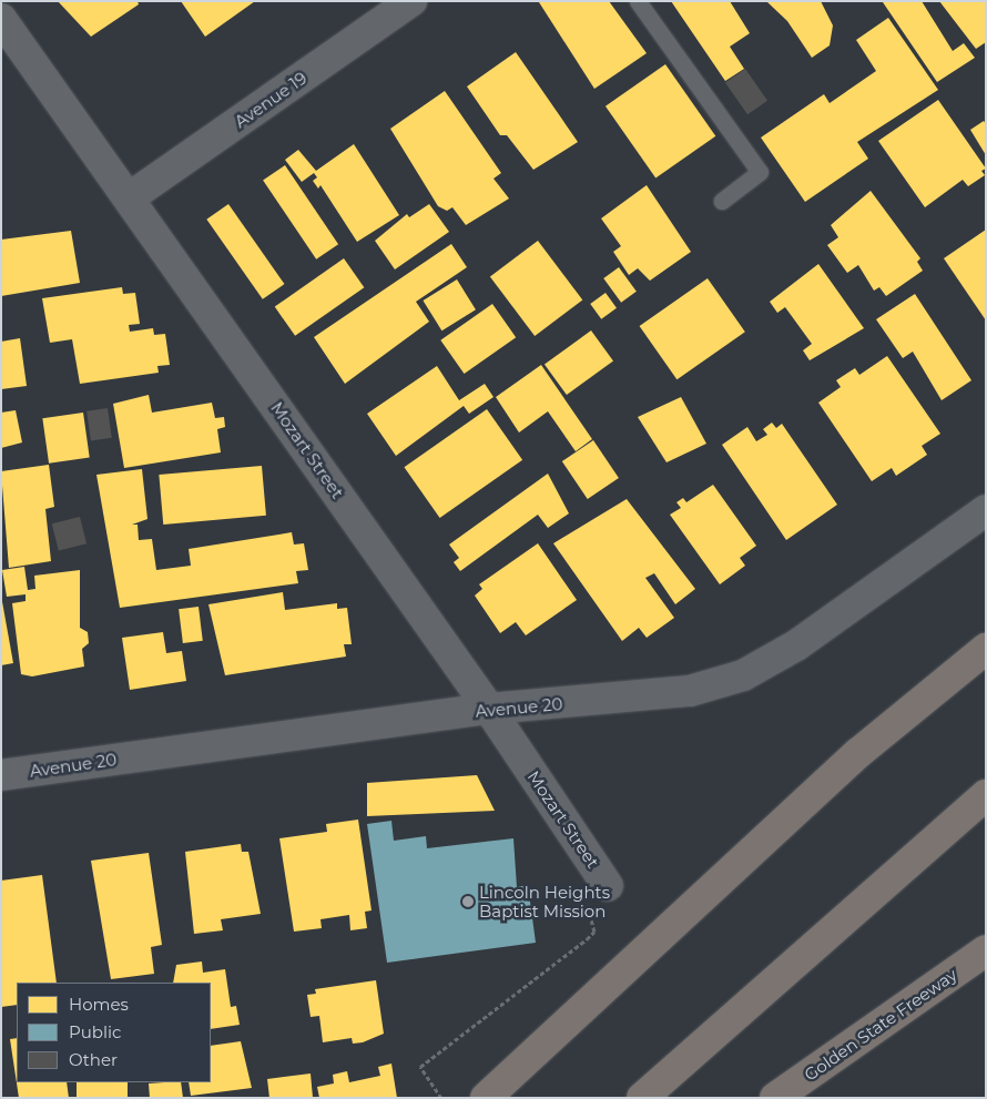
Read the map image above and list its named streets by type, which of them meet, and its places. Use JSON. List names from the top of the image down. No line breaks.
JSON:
{"streets":{"highway":["Golden State Freeway"],"street":["Avenue 19","Mozart Street","Avenue 20"]},"crossings":[["Avenue 19","Mozart Street"],["Mozart Street","Avenue 20"]],"places":["Lincoln Heights Baptist Mission"],"legend":["Homes","Public","Other"]}
